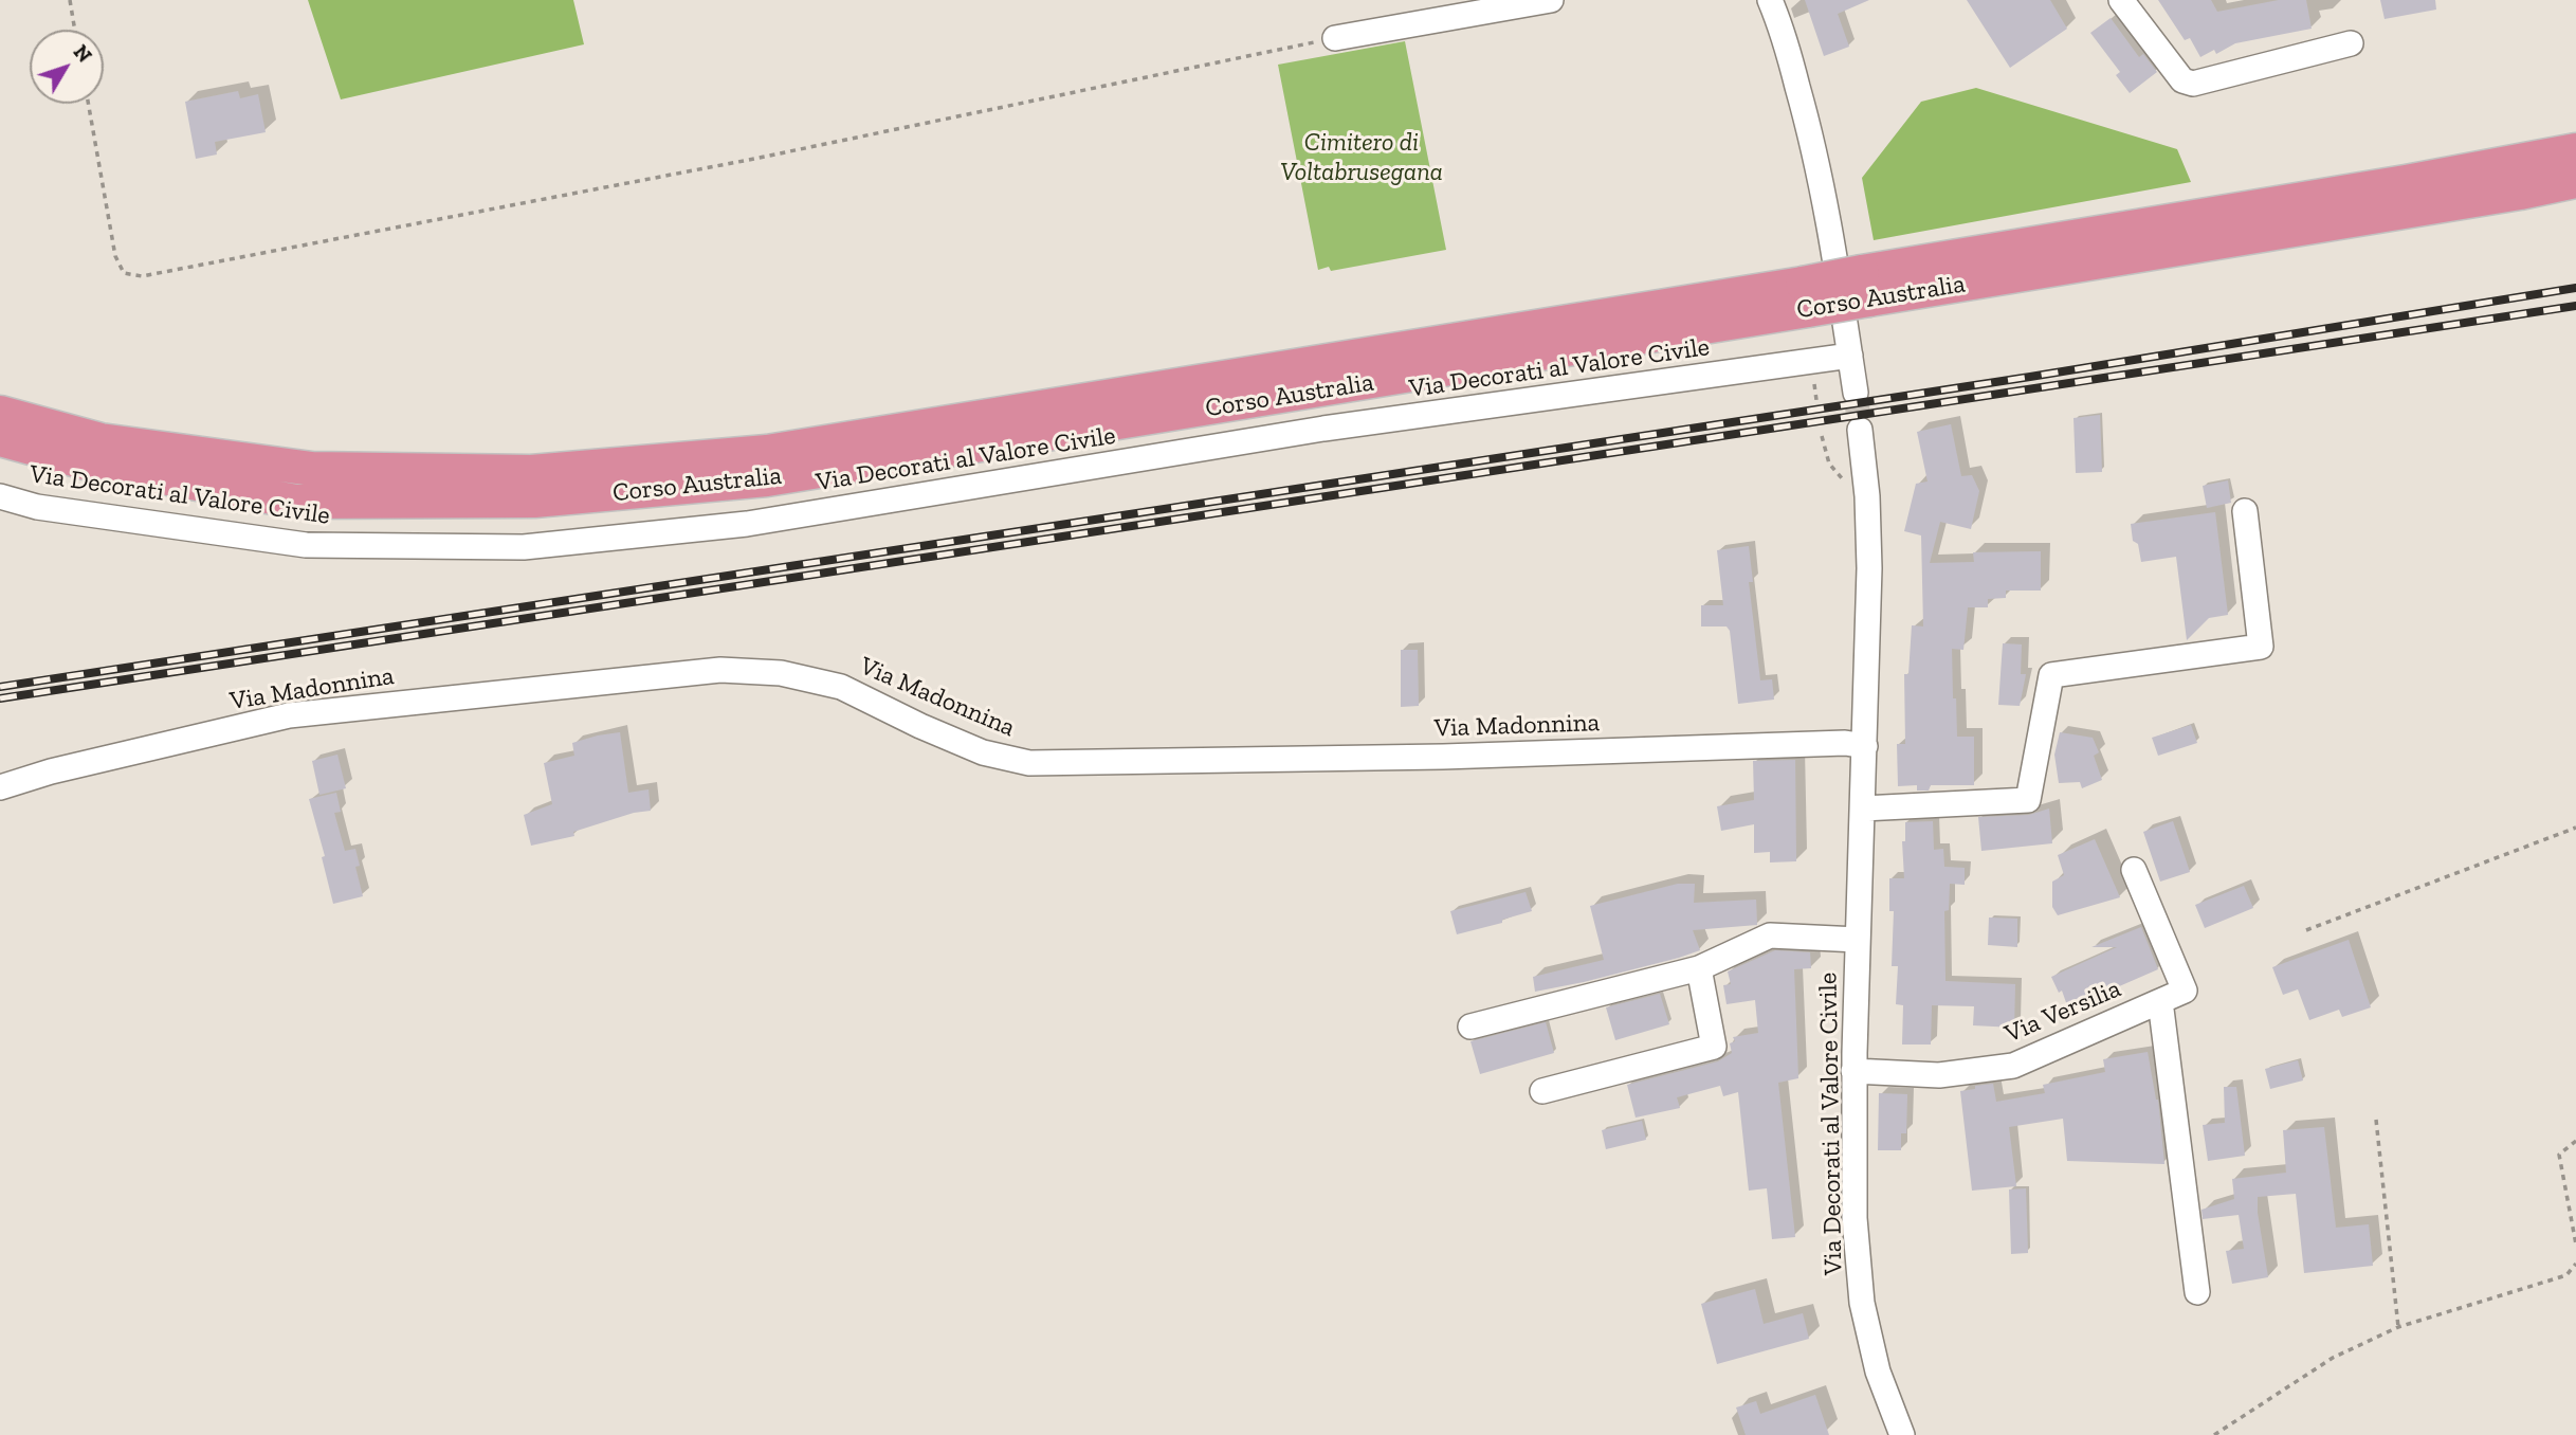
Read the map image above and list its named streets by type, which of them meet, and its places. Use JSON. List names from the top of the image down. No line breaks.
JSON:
{"streets":{"highway":["Corso Australia"],"street":["Via Decorati al Valore Civile","Via Madonnina","Via Versilia"]},"crossings":[["Via Decorati al Valore Civile","Via Madonnina"],["Via Decorati al Valore Civile","Via Versilia"]],"parks":["Cimitero di Voltabrusegana"],"north":"top right"}
